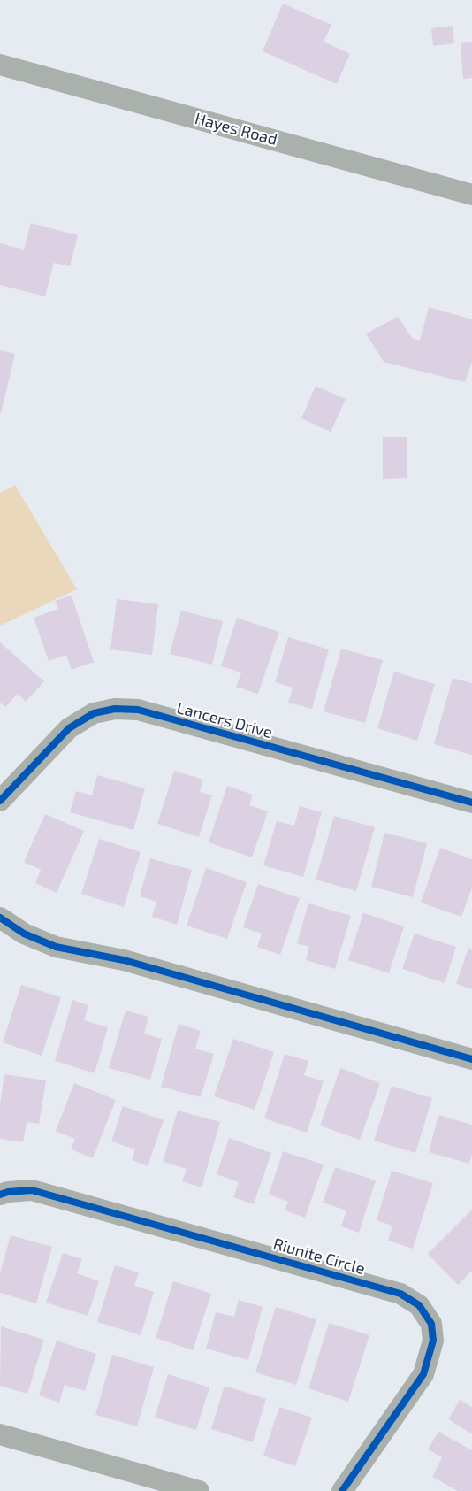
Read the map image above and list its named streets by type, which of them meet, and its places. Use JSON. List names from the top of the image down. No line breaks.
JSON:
{"streets":{"street":["Hayes Road","Lancers Drive","Riunite Circle"]}}
